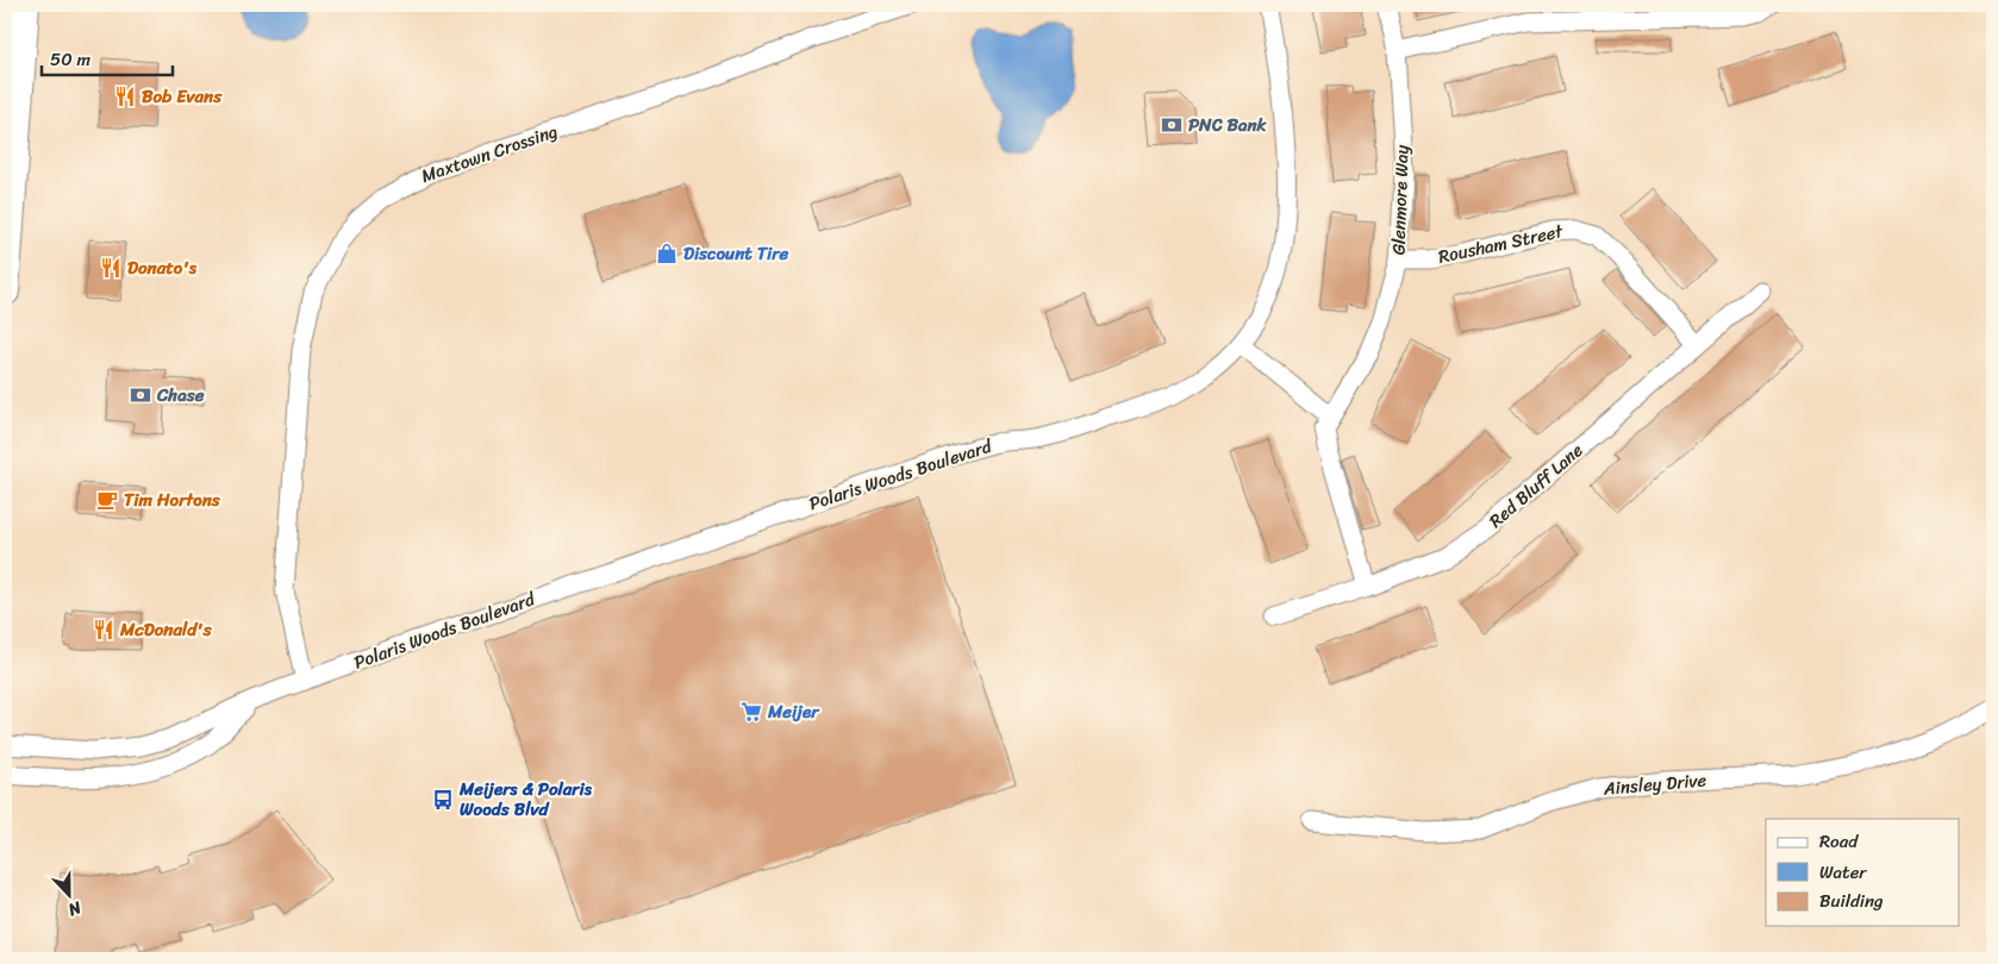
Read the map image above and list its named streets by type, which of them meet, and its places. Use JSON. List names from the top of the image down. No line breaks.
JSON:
{"streets":{"street":["Maxtown Crossing","Glenmore Way","Rousham Street","Polaris Woods Boulevard","Red Bluff Lane","Ainsley Drive"]},"crossings":[["Maxtown Crossing","Polaris Woods Boulevard"],["Glenmore Way","Rousham Street"],["Glenmore Way","Red Bluff Lane"],["Rousham Street","Red Bluff Lane"]],"places":{"restaurant":["Bob Evans","Donato's","McDonald's"],"bank":["PNC Bank","Chase"],"shop":["Discount Tire"],"cafe":["Tim Hortons"],"supermarket":["Meijer"],"bus stop":["Meijers & Polaris Woods Blvd"]},"legend":["Road","Water","Building"],"scale_bar":"50 m","north":"bottom"}
